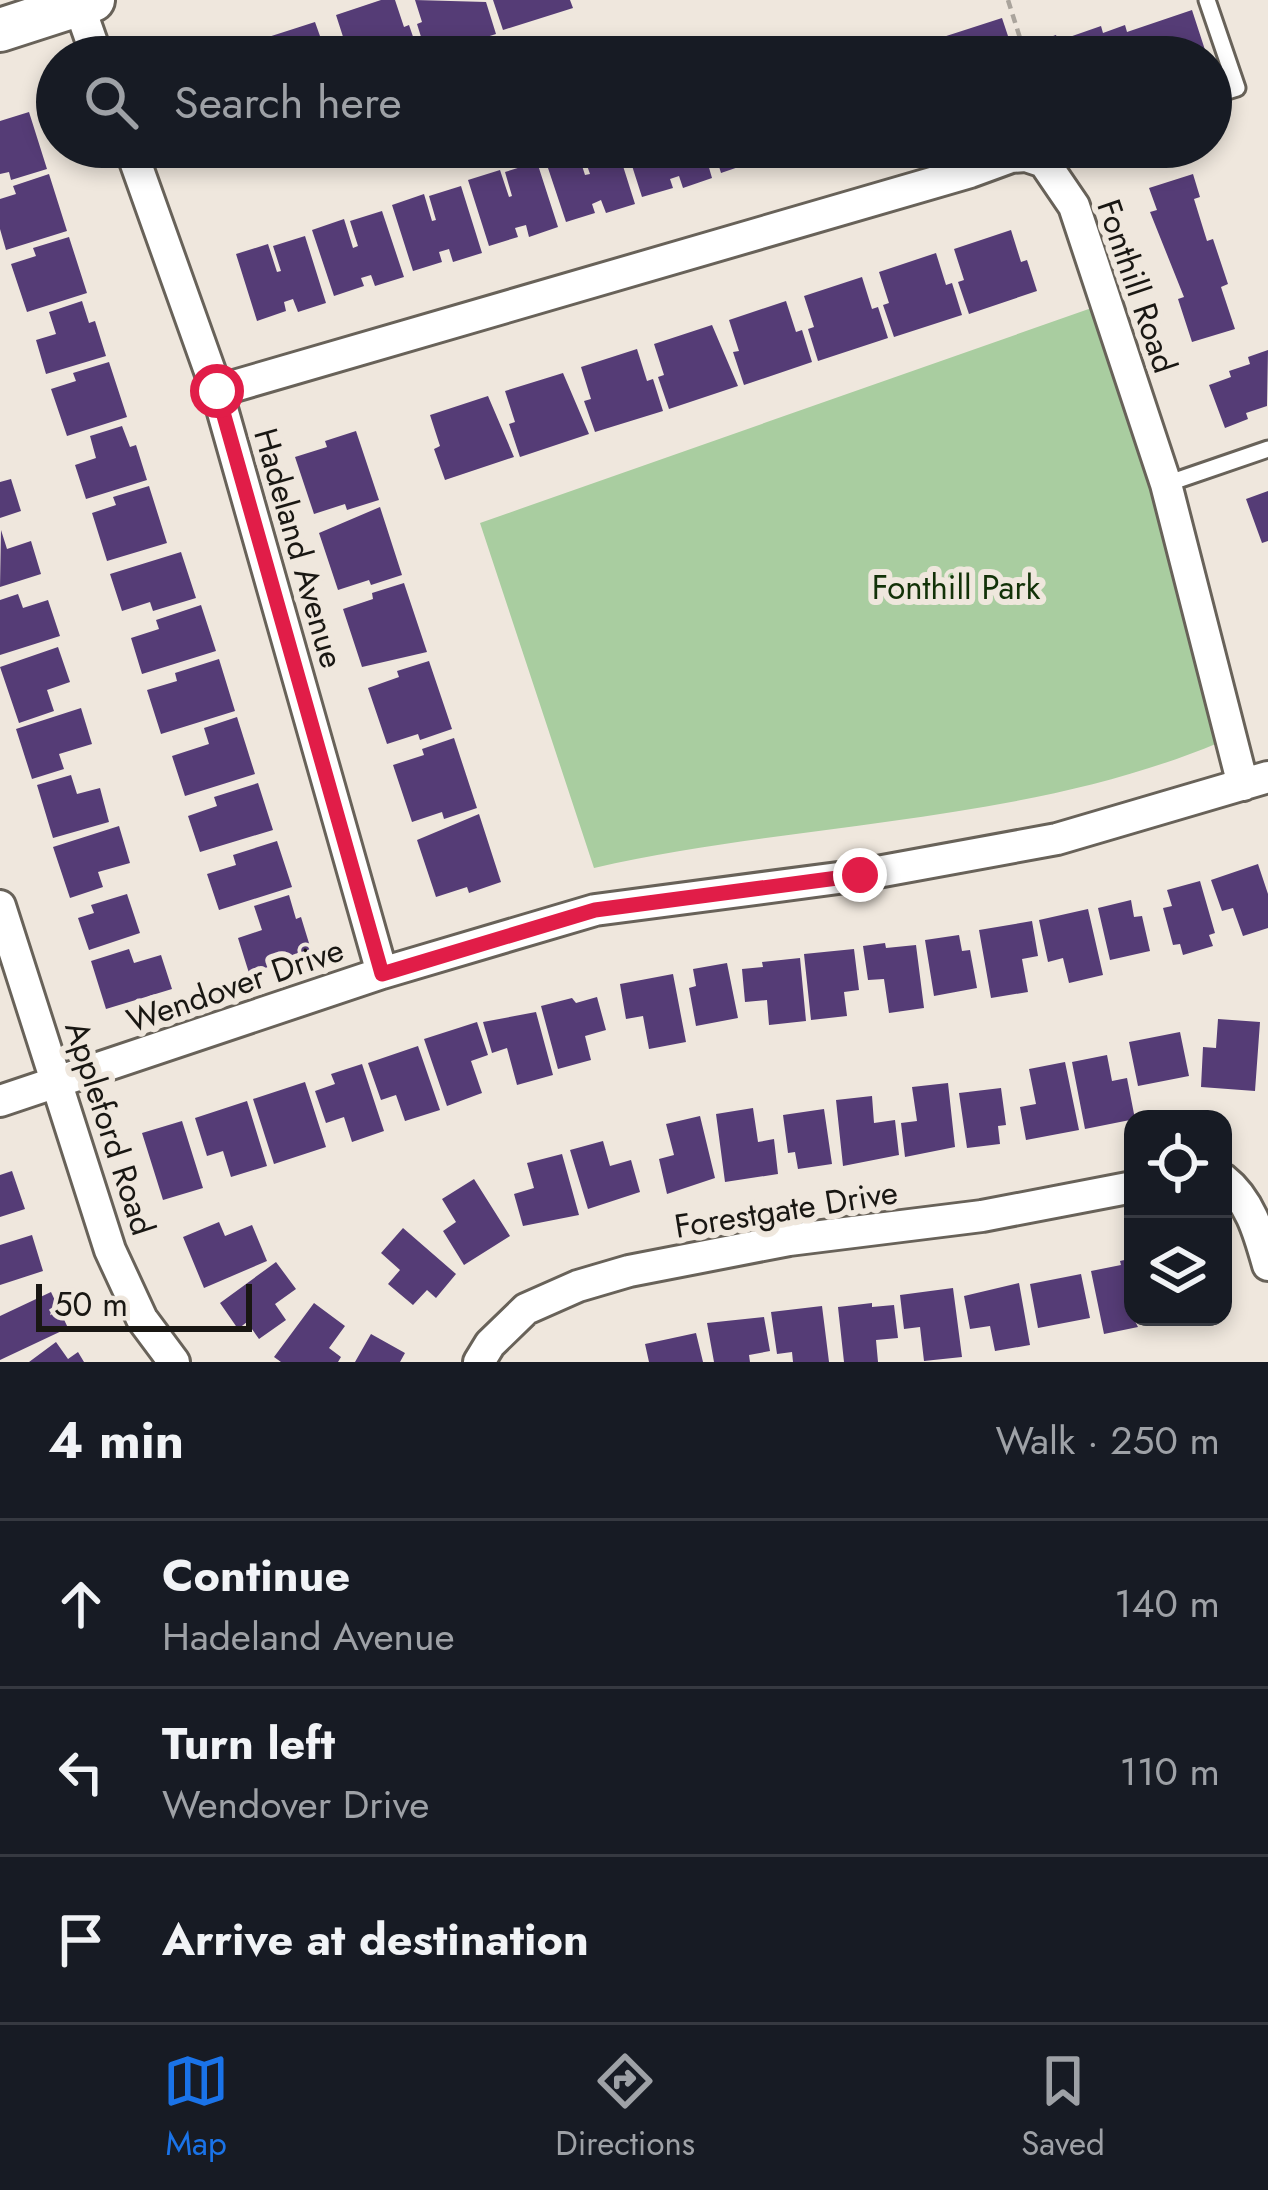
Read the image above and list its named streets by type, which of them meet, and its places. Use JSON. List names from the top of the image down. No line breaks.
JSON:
{"streets":{"street":["Fonthill Road","Hadeland Avenue","Wendover Drive","Appleford Road","Forestgate Drive"]},"crossings":[["Fonthill Road","Hadeland Avenue"],["Fonthill Road","Wendover Drive"],["Hadeland Avenue","Wendover Drive"],["Wendover Drive","Appleford Road"]],"parks":["Fonthill Park"],"scale_bar":"50 m","page":{"search":"Search here","scale":"50 m","heading":["4 min","Walk · 250 m"],"list":[["Continue","Hadeland Avenue","140 m"],["Turn left","Wendover Drive","110 m"],"Arrive at destination"],"nav":["Map","Directions","Saved"]}}
